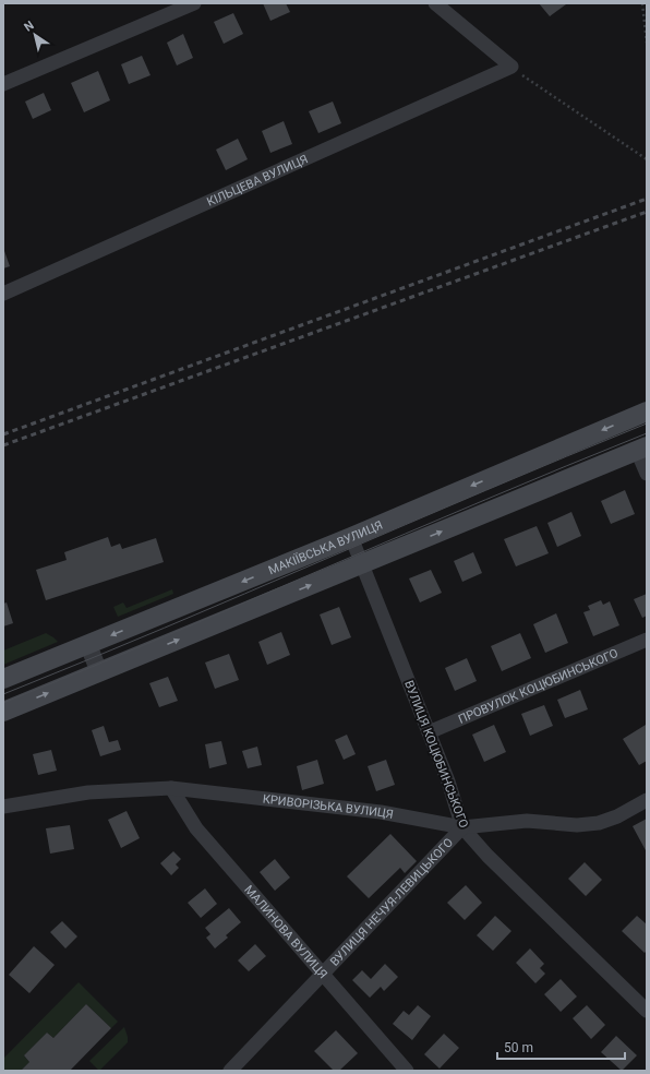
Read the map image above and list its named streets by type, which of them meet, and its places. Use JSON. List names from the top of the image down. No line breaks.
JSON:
{"streets":{"main road":["МАКІЇВСЬКА ВУЛИЦЯ"],"street":["КІЛЬЦЕВА ВУЛИЦЯ","ПРОВУЛОК КОЦЮБИНСЬКОГО","ВУЛИЦЯ КОЦЮБИНСЬКОГО","КРИВОРІЗЬКА ВУЛИЦЯ","ВУЛИЦЯ НЕЧУЯ-ЛЕВИЦЬКОГО","МАЛИНОВА ВУЛИЦЯ"]},"crossings":[["МАКІЇВСЬКА ВУЛИЦЯ","ВУЛИЦЯ КОЦЮБИНСЬКОГО"],["ПРОВУЛОК КОЦЮБИНСЬКОГО","ВУЛИЦЯ КОЦЮБИНСЬКОГО"],["ВУЛИЦЯ КОЦЮБИНСЬКОГО","КРИВОРІЗЬКА ВУЛИЦЯ"],["ВУЛИЦЯ КОЦЮБИНСЬКОГО","ВУЛИЦЯ НЕЧУЯ-ЛЕВИЦЬКОГО"],["КРИВОРІЗЬКА ВУЛИЦЯ","ВУЛИЦЯ НЕЧУЯ-ЛЕВИЦЬКОГО"],["КРИВОРІЗЬКА ВУЛИЦЯ","МАЛИНОВА ВУЛИЦЯ"],["ВУЛИЦЯ НЕЧУЯ-ЛЕВИЦЬКОГО","МАЛИНОВА ВУЛИЦЯ"]],"scale_bar":"50 m","north":"top left"}
